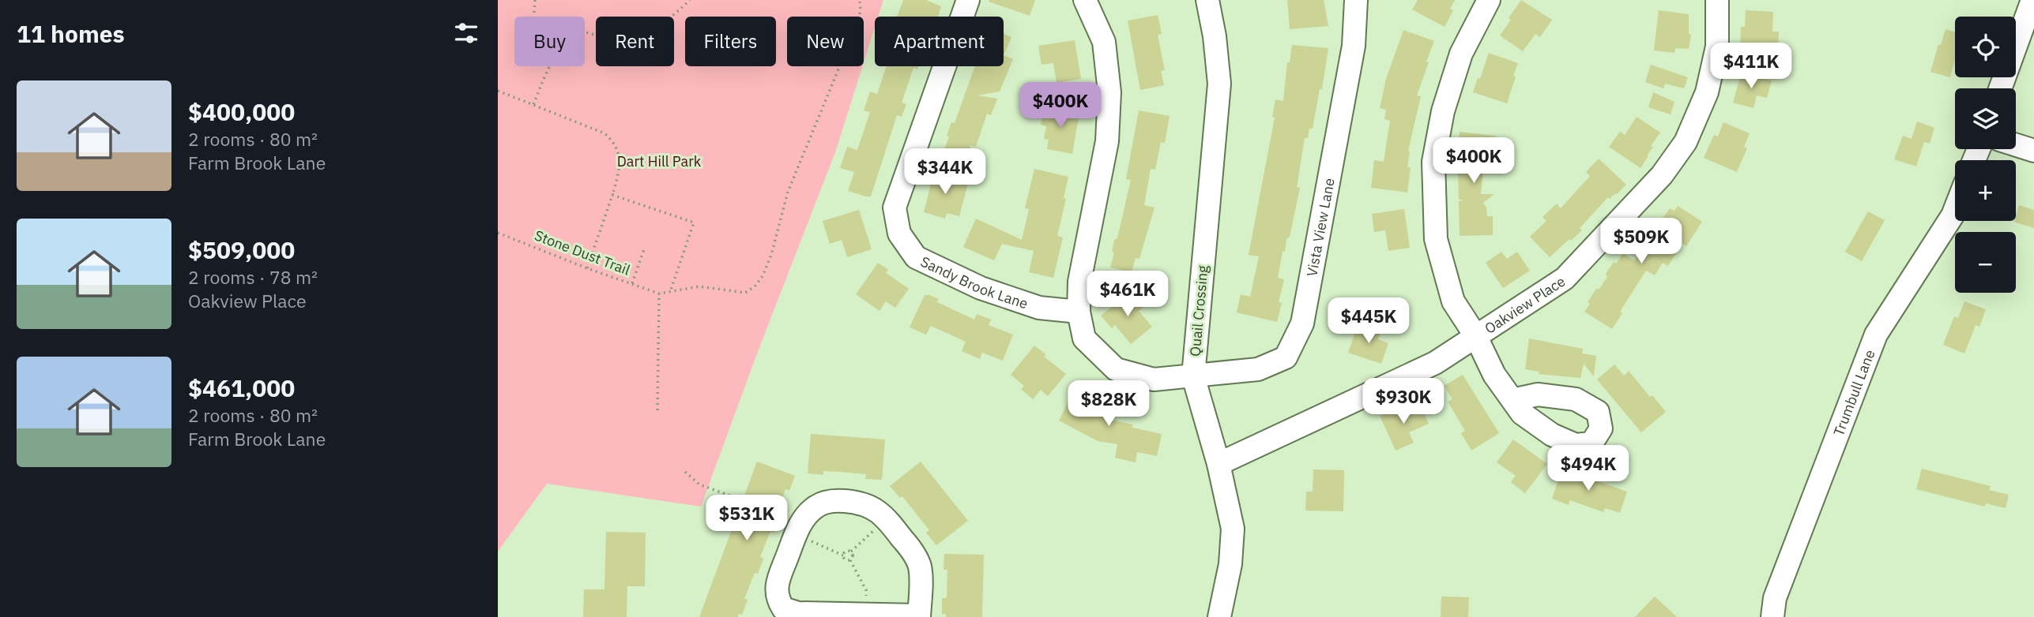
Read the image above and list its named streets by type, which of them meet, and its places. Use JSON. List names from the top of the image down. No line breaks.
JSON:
{"streets":{"street":["Vista View Lane","Sandy Brook Lane","Oakview Place","Quail Crossing","Trumbull Lane"],"path":["Stone Dust Trail"]},"crossings":[["Vista View Lane","Sandy Brook Lane"],["Vista View Lane","Quail Crossing"],["Oakview Place","Quail Crossing"]],"parks":["Dart Hill Park"],"page":{"heading":"11 homes","map_buttons":["+","−"],"chip":["Buy","Rent","Filters","New","Apartment"],"price":["$411K","$400K","$400K","$344K","$509K","$461K","$445K","$930K","$828K","$494K","$531K"],"list":[{"name":"$400,000","note":"2 rooms · 80 m² · Farm Brook Lane"},{"name":"$509,000","note":"2 rooms · 78 m² · Oakview Place"},{"name":"$461,000","note":"2 rooms · 80 m² · Farm Brook Lane"}]}}
